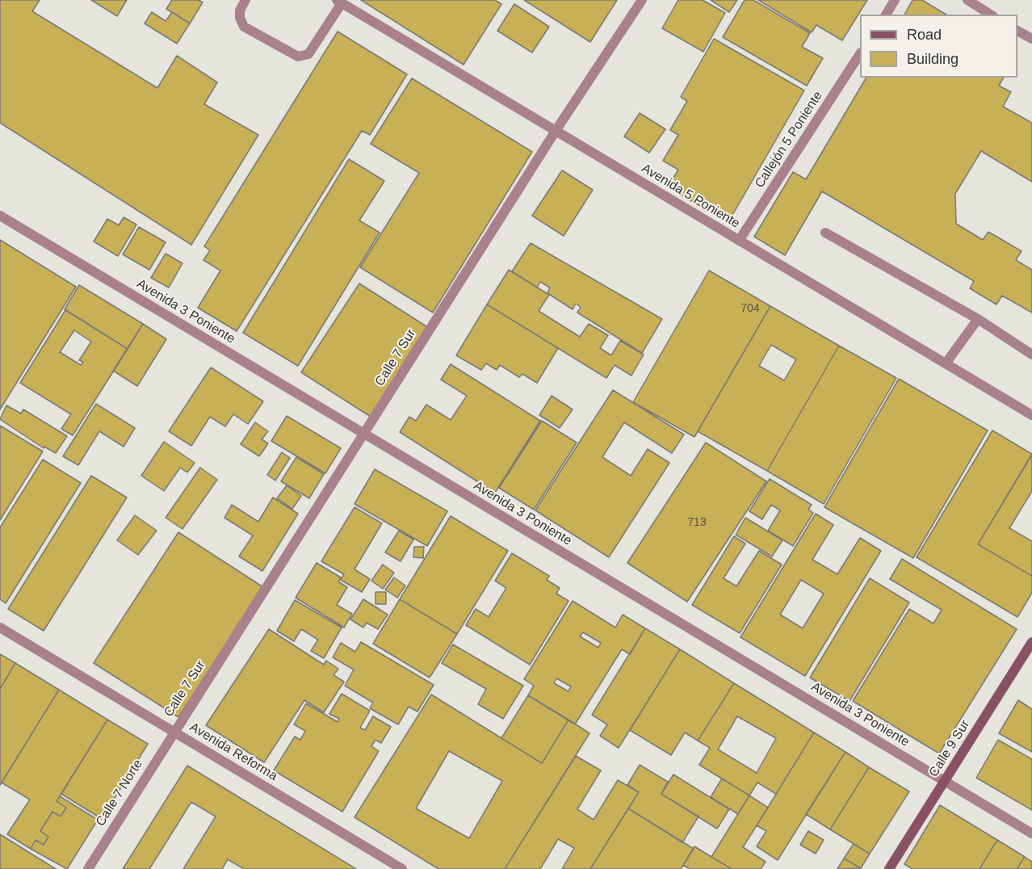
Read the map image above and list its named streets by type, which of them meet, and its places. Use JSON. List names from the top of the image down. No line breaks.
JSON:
{"streets":{"street":["Callejón 5 Poniente","Avenida 5 Poniente","Avenida 3 Poniente","Calle 7 Sur","Calle 9 Sur","Avenida Reforma","Calle 7 Norte"]},"crossings":[["Callejón 5 Poniente","Avenida 5 Poniente"],["Avenida 5 Poniente","Calle 7 Sur"],["Avenida 3 Poniente","Calle 7 Sur"],["Avenida 3 Poniente","Calle 9 Sur"],["Calle 7 Sur","Avenida Reforma"],["Calle 7 Sur","Calle 7 Norte"],["Avenida Reforma","Calle 7 Norte"]],"house_numbers":["704","713"],"legend":["Road","Building"]}
